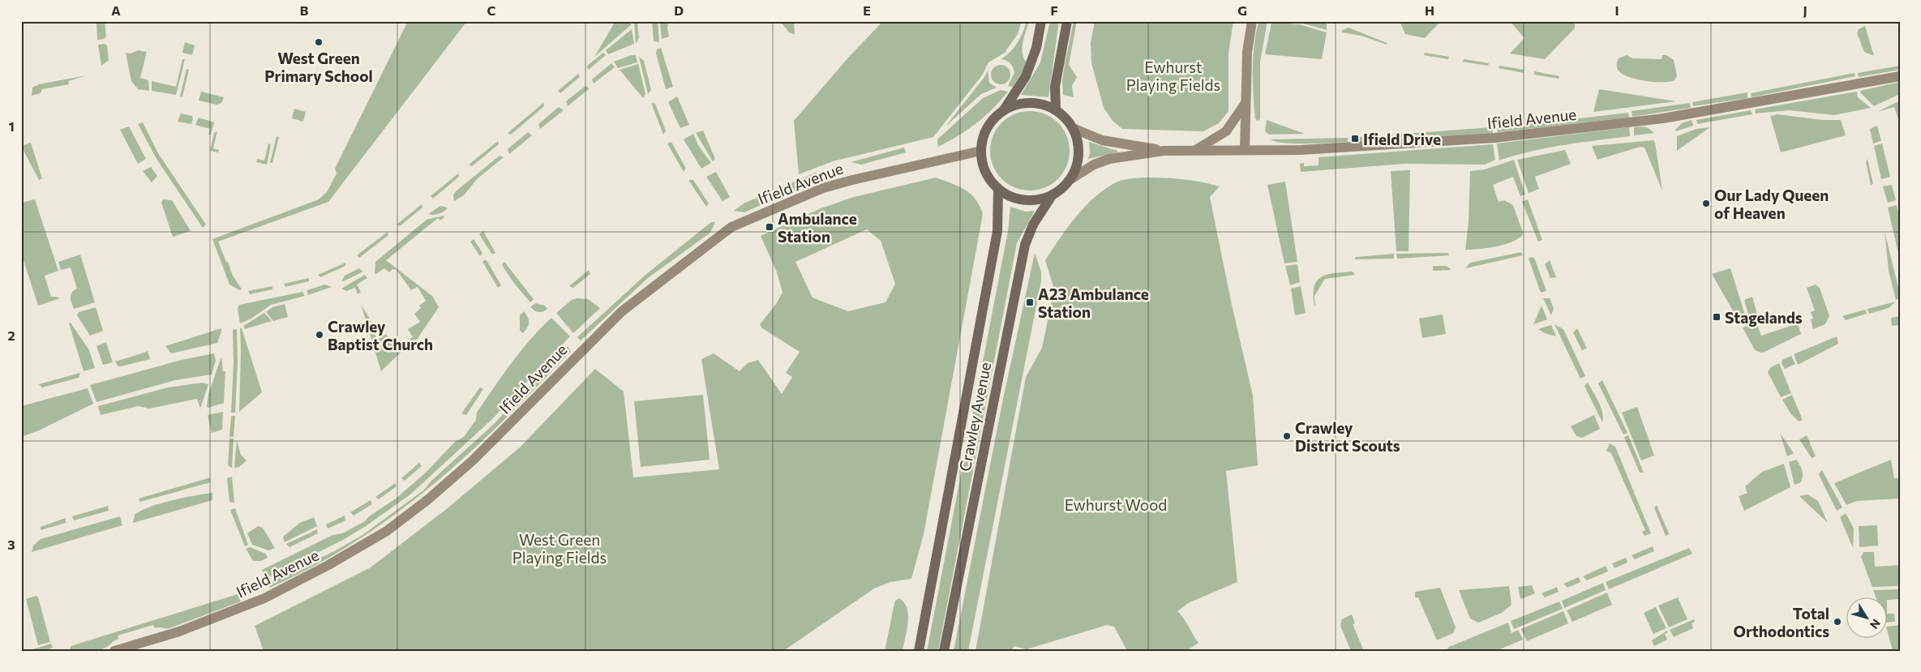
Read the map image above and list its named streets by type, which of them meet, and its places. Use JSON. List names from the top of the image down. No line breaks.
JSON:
{"streets":{"main road":["Crawley Avenue"],"street":["Ifield Avenue"]},"crossings":[["Ifield Avenue","Crawley Avenue"]],"parks":["Ewhurst Playing Fields","Ewhurst Wood","West Green Playing Fields"],"places":{"other":["West Green Primary School","Our Lady Queen of Heaven","Crawley Baptist Church","Crawley District Scouts","Total Orthodontics"],"transit":["Ifield Drive","Ambulance Station","A23 Ambulance Station","Stagelands"]},"north":"bottom right","grid":{"columns":["A","B","C","D","E","F","G","H","I","J"],"rows":["1","2","3"]}}
